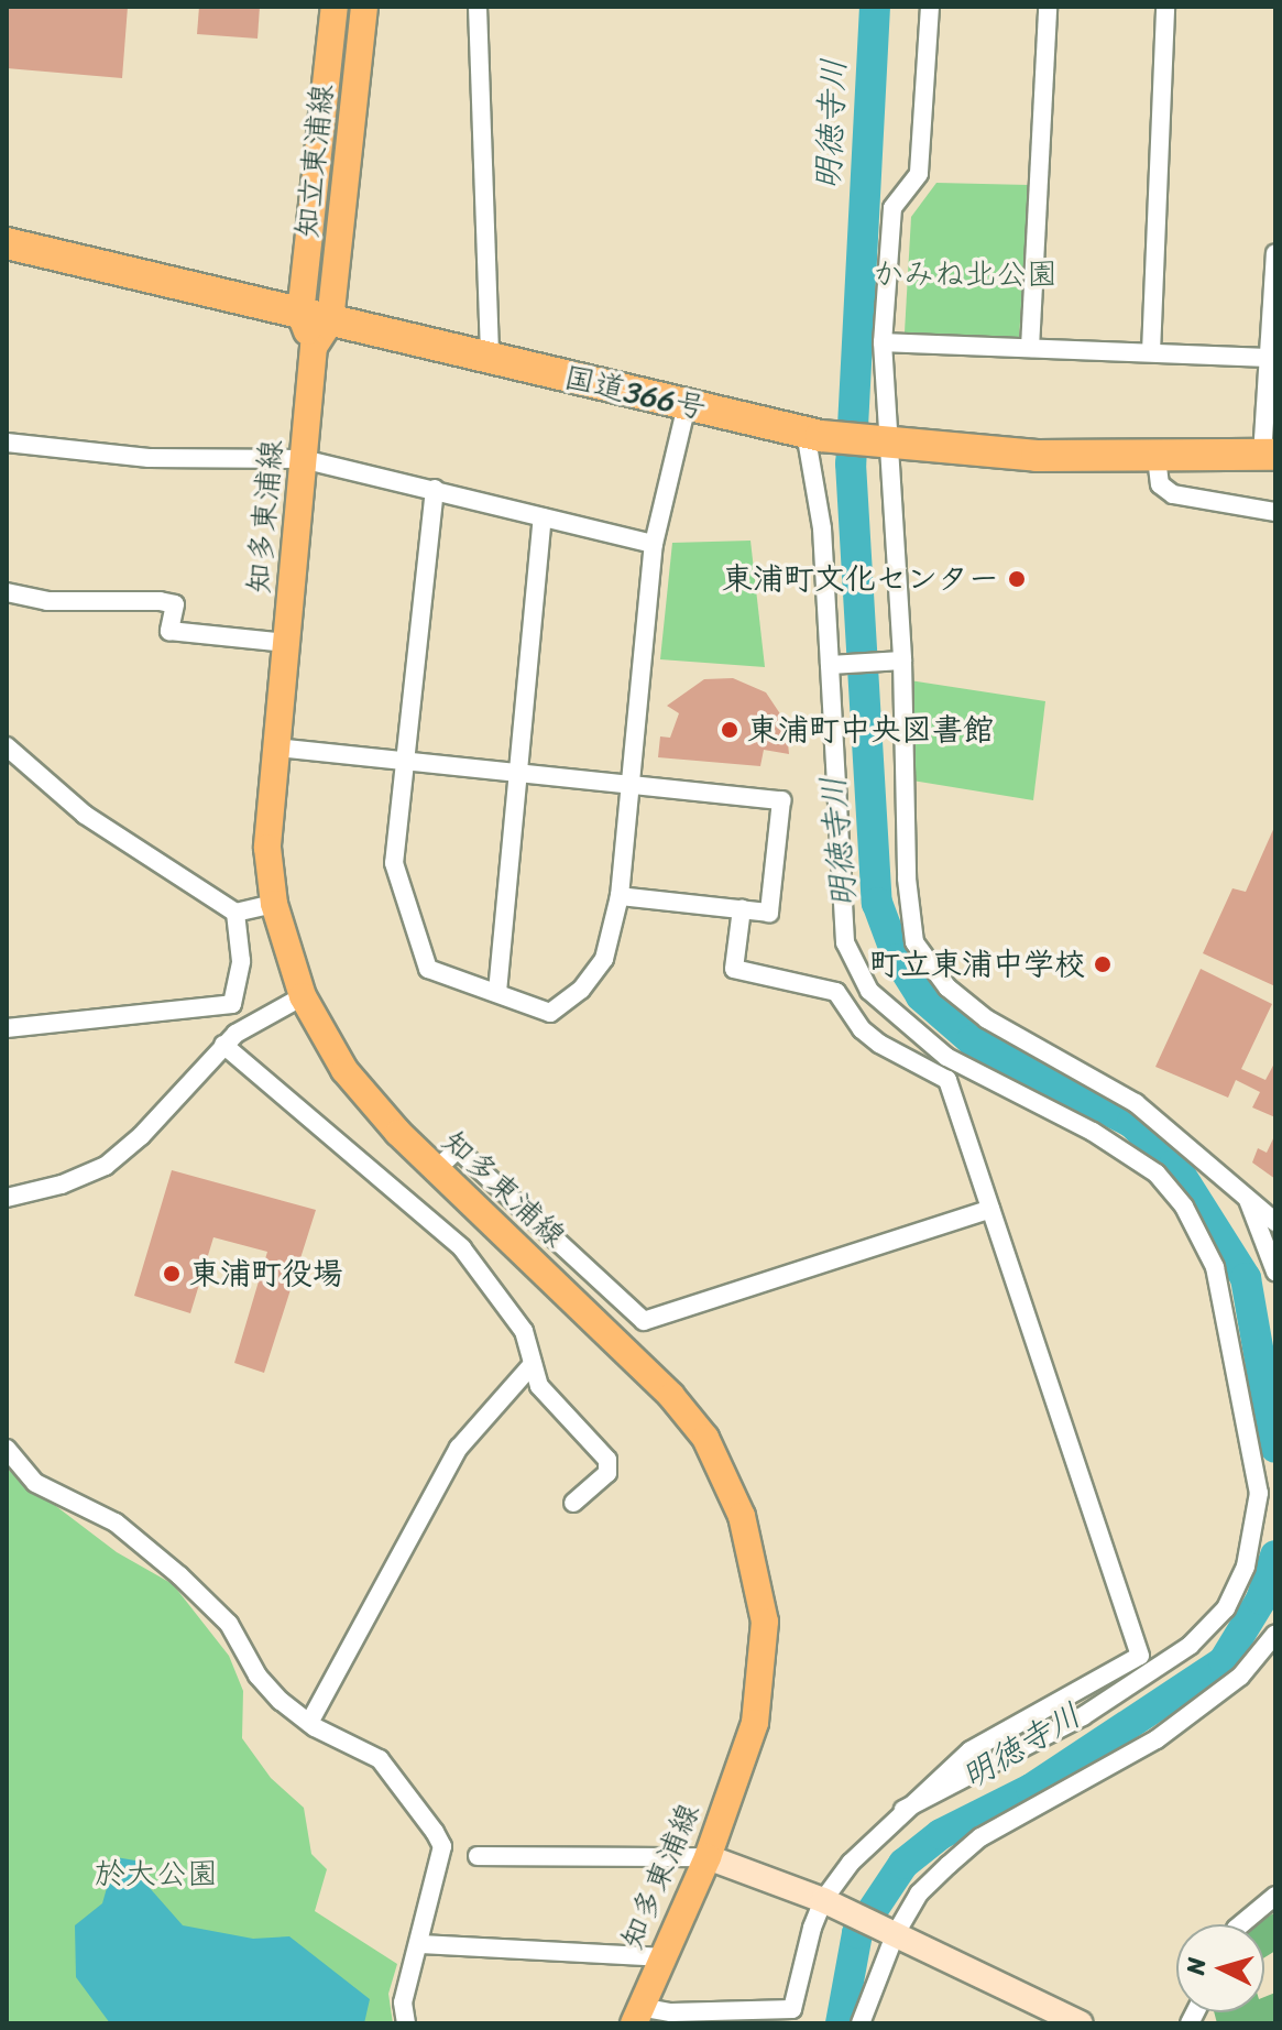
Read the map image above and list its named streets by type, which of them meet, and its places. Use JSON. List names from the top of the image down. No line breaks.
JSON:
{"streets":{"highway":["国道366号"],"main road":["知立東浦線","知多東浦線"]},"crossings":[["知立東浦線","国道366号"],["知立東浦線","知多東浦線"],["国道366号","知多東浦線"]],"water":["明徳寺川"],"parks":["かみね北公園","於大公園"],"places":["東浦町文化センター","東浦町中央図書館","町立東浦中学校","東浦町役場"],"north":"left"}
